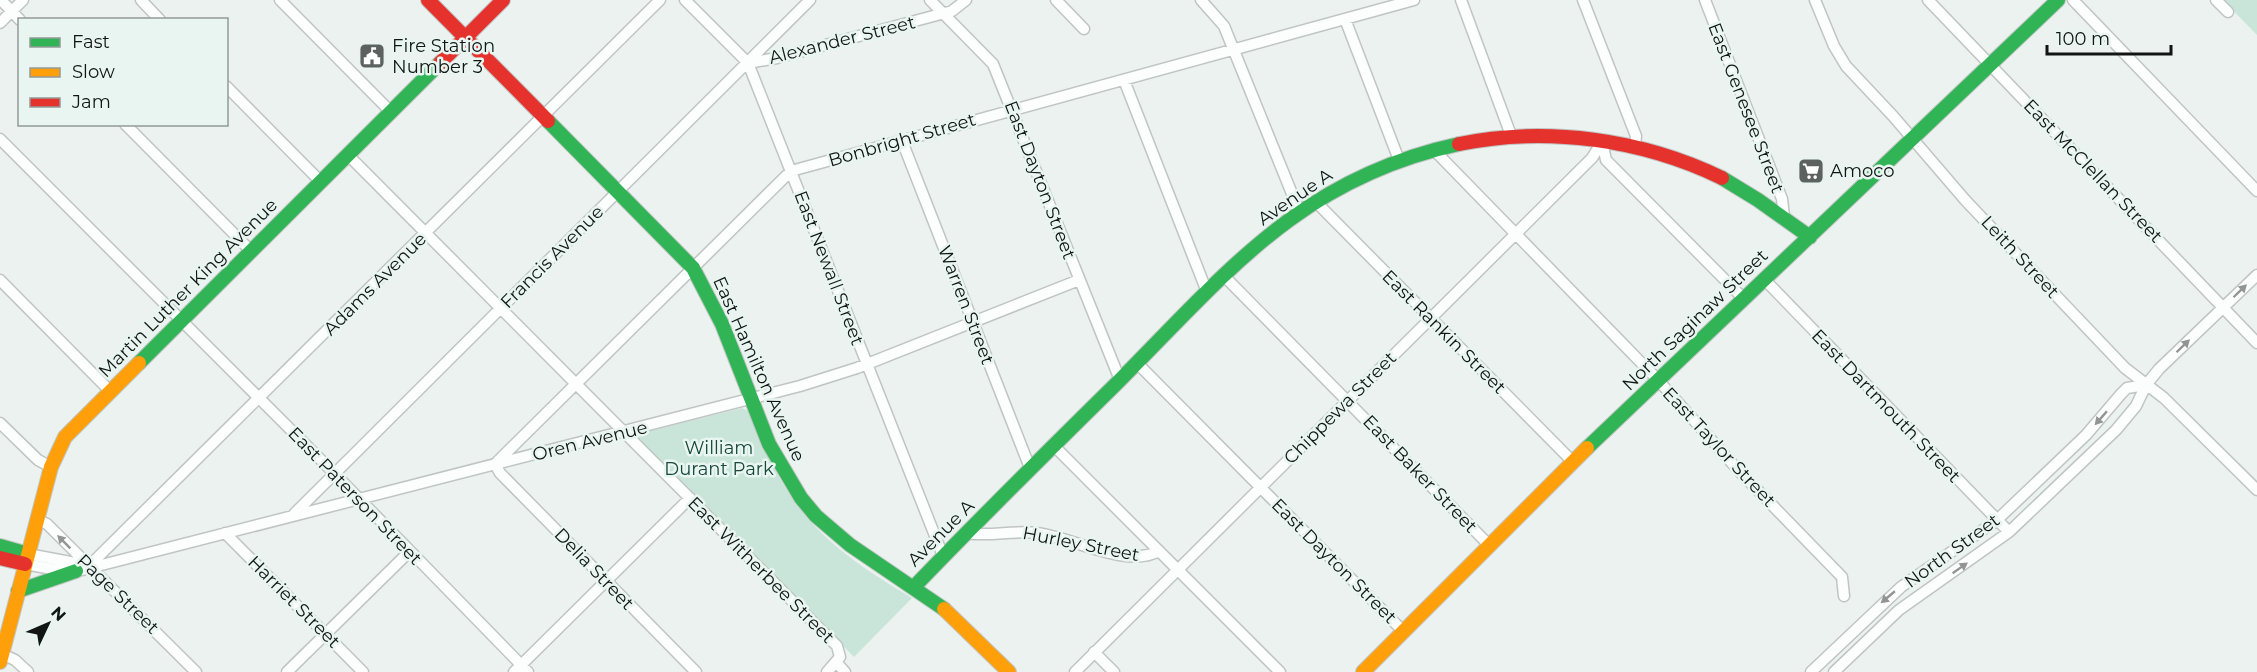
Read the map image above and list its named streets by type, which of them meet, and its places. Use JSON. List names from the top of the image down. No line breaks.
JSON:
{"streets":{"street":["Alexander Street","East Genesee Street","Bonbright Street","East McClellan Street","East Dayton Street","Avenue A","Francis Avenue","Leith Street","East Newall Street","Adams Avenue","Martin Luther King Avenue","Warren Street","North Saginaw Street","East Rankin Street","East Hamilton Avenue","East Dartmouth Street","Chippewa Street","Oren Avenue","East Taylor Street","East Baker Street","East Paterson Street","Hurley Street","North Street","Delia Street","East Witherbee Street","Page Street","Harriet Street"]},"crossings":[["Alexander Street","East Dayton Street"],["Alexander Street","Francis Avenue"],["Alexander Street","East Newall Street"],["East Genesee Street","Avenue A"],["Bonbright Street","East Dayton Street"],["Bonbright Street","East Newall Street"],["Bonbright Street","Warren Street"],["Bonbright Street","East Hamilton Avenue"],["Bonbright Street","Oren Avenue"],["Bonbright Street","Delia Street"],["Bonbright Street","East Witherbee Street"],["East McClellan Street","North Saginaw Street"],["East McClellan Street","North Street"],["East Dayton Street","Avenue A"],["East Dayton Street","North Saginaw Street"],["East Dayton Street","Chippewa Street"],["East Dayton Street","Oren Avenue"],["Avenue A","East Newall Street"],["Avenue A","Warren Street"],["Avenue A","North Saginaw Street"],["Avenue A","East Rankin Street"],["Avenue A","East Hamilton Avenue"],["Avenue A","Chippewa Street"],["Avenue A","East Taylor Street"],["Avenue A","East Baker Street"],["Avenue A","Hurley Street"],["Francis Avenue","East Newall Street"],["Francis Avenue","East Hamilton Avenue"],["Francis Avenue","Oren Avenue"],["Francis Avenue","East Paterson Street"],["Francis Avenue","East Witherbee Street"],["Leith Street","North Saginaw Street"],["Leith Street","North Street"],["East Newall Street","Oren Avenue"],["Adams Avenue","East Hamilton Avenue"],["Adams Avenue","Oren Avenue"],["Adams Avenue","East Paterson Street"],["Adams Avenue","East Witherbee Street"],["Adams Avenue","Page Street"],["Martin Luther King Avenue","East Hamilton Avenue"],["Martin Luther King Avenue","Oren Avenue"],["Martin Luther King Avenue","East Paterson Street"],["Martin Luther King Avenue","East Witherbee Street"],["Martin Luther King Avenue","Page Street"],["Warren Street","Oren Avenue"],["North Saginaw Street","East Rankin Street"],["North Saginaw Street","East Dartmouth Street"],["North Saginaw Street","East Taylor Street"],["North Saginaw Street","East Baker Street"],["East Rankin Street","Chippewa Street"],["East Hamilton Avenue","Oren Avenue"],["East Dartmouth Street","North Street"],["Chippewa Street","East Taylor Street"],["Chippewa Street","East Baker Street"],["Oren Avenue","East Paterson Street"],["Oren Avenue","Delia Street"],["Oren Avenue","East Witherbee Street"],["Oren Avenue","Page Street"],["Oren Avenue","Harriet Street"]],"parks":["William Durant Park"],"places":{"public building":["Fire Station Number 3"],"supermarket":["Amoco"]},"legend":["Fast","Slow","Jam"],"scale_bar":"100 m","north":"top right"}
